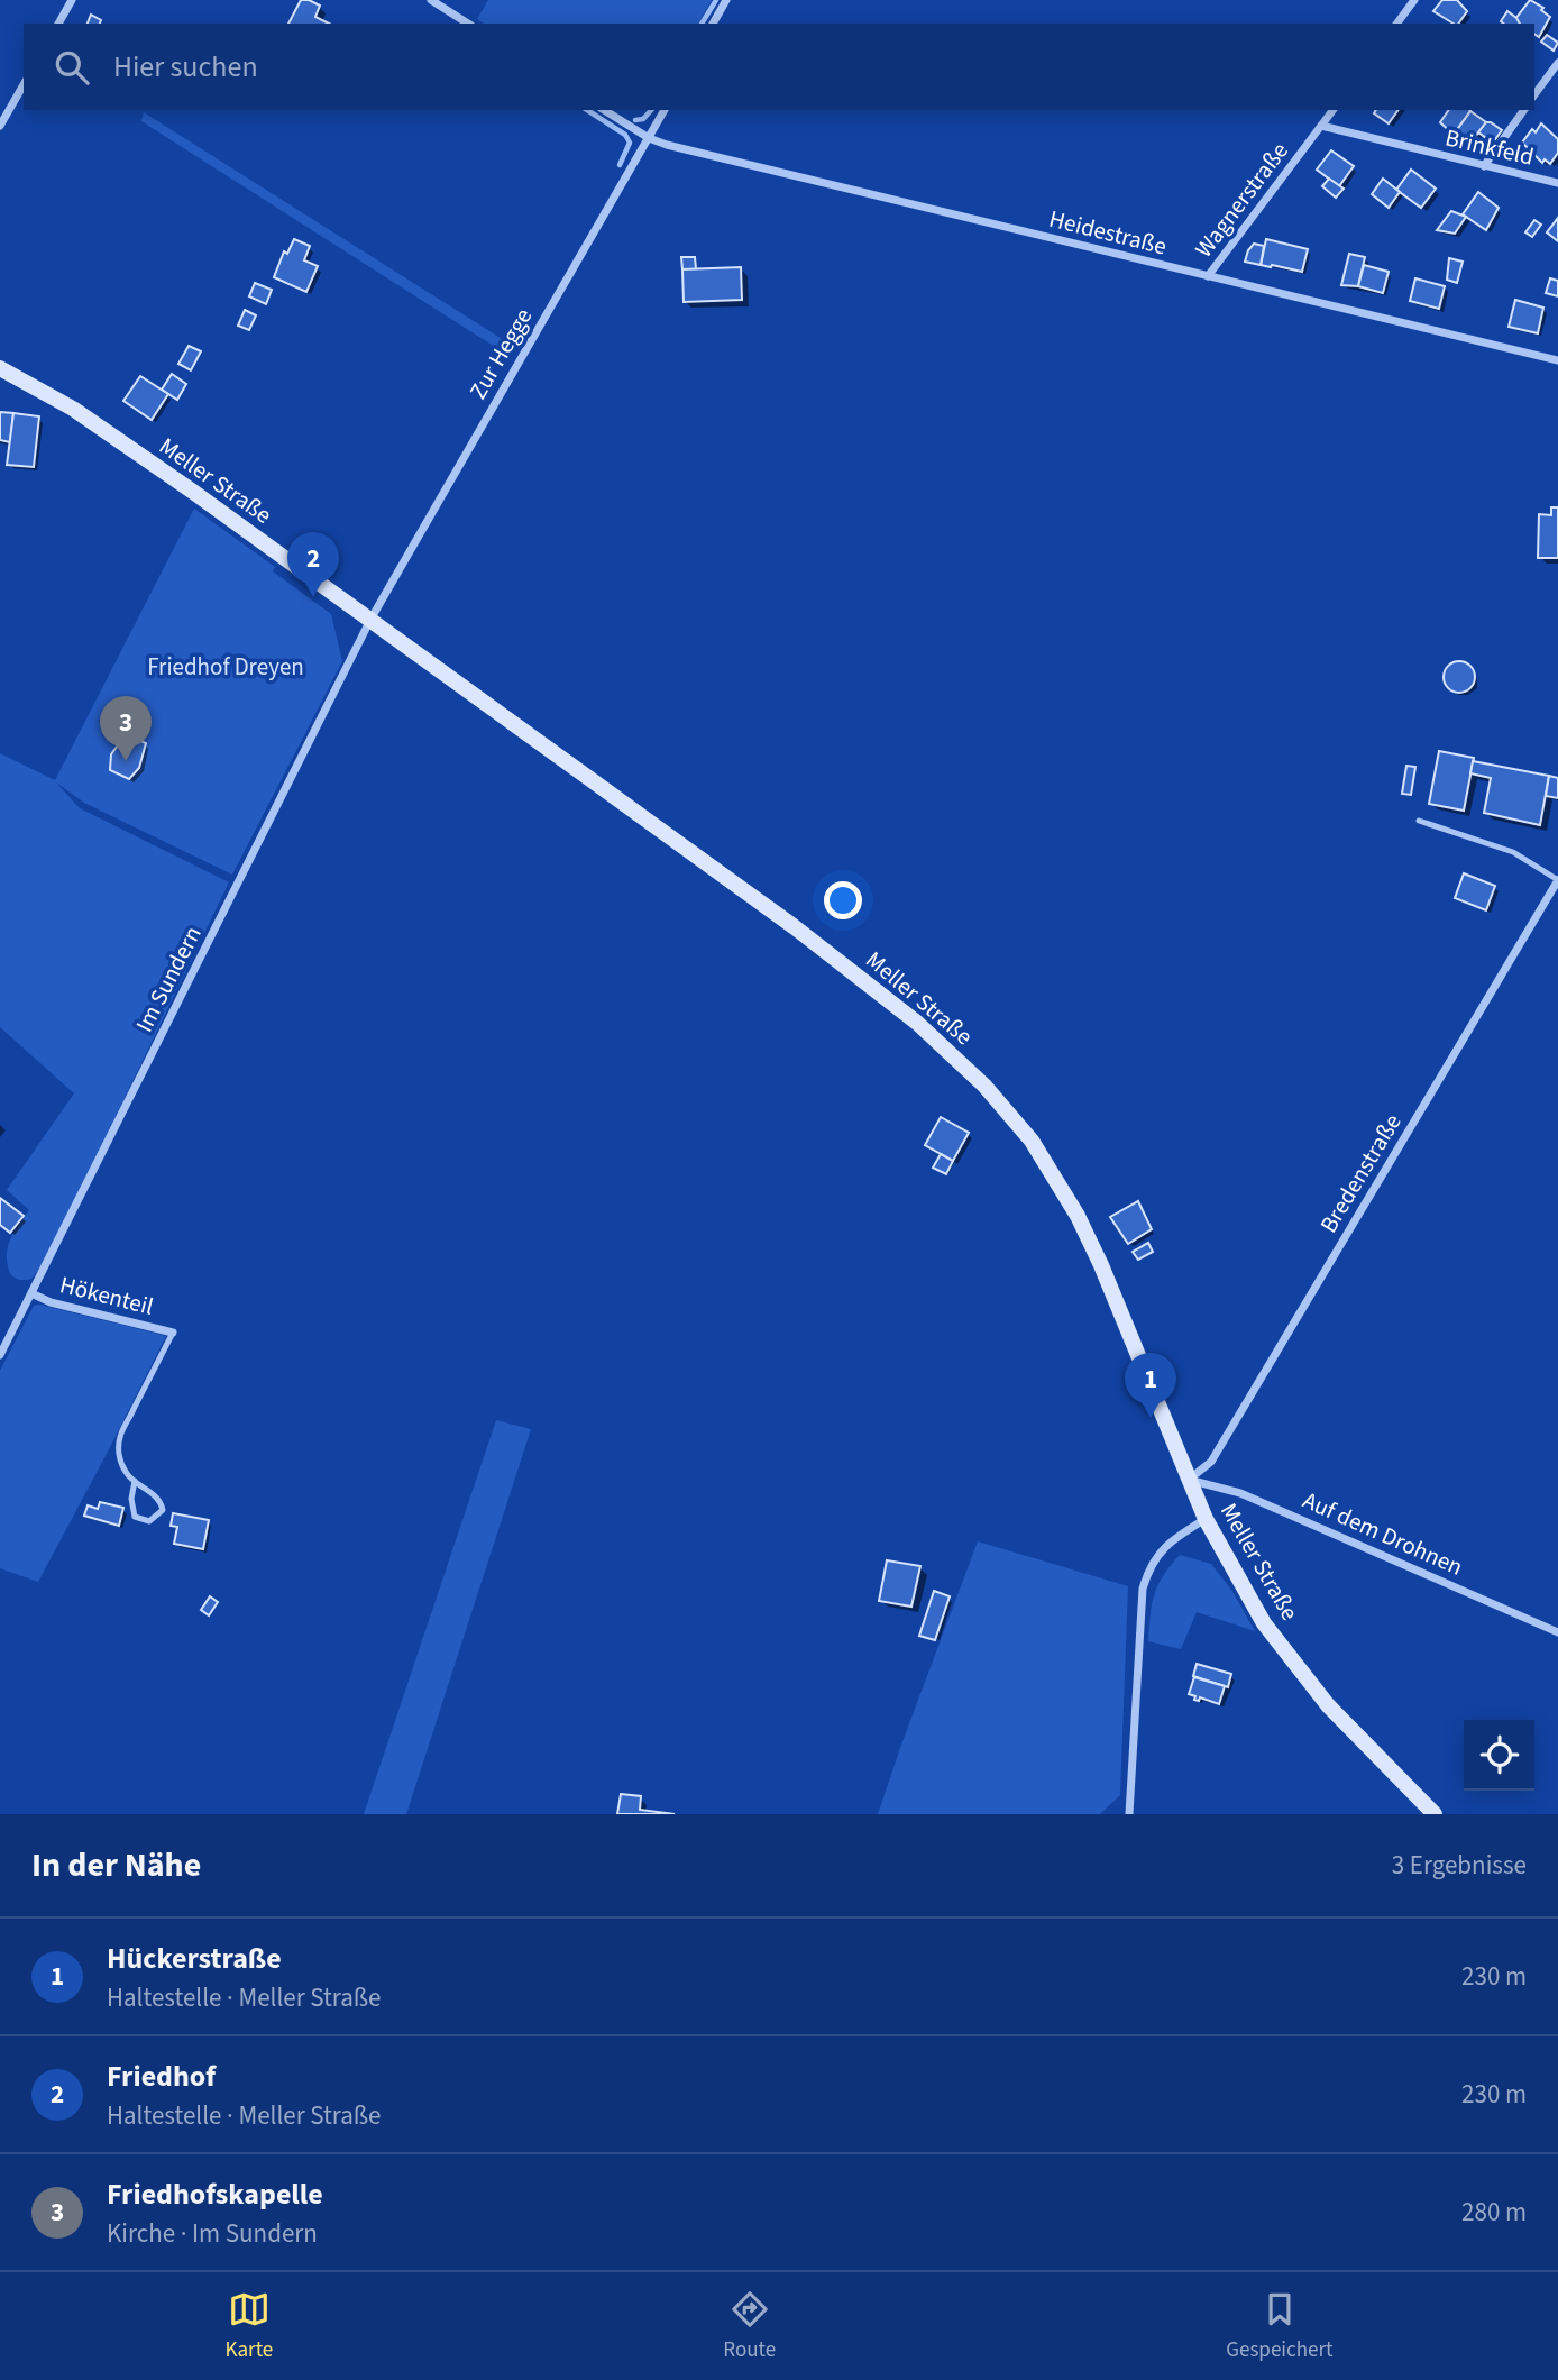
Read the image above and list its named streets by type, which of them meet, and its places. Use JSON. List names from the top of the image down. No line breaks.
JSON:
{"streets":{"main road":["Meller Straße"],"street":["Brinkfeld","Wagnerstraße","Heidestraße","Zur Hegge","Im Sundern","Bredenstraße","Hökenteil","Auf dem Drohnen"]},"crossings":[["Brinkfeld","Wagnerstraße"],["Wagnerstraße","Heidestraße"],["Heidestraße","Zur Hegge"],["Zur Hegge","Meller Straße"],["Zur Hegge","Im Sundern"],["Meller Straße","Im Sundern"],["Meller Straße","Bredenstraße"],["Meller Straße","Auf dem Drohnen"],["Im Sundern","Hökenteil"],["Bredenstraße","Auf dem Drohnen"]],"parks":["Friedhof Dreyen"],"page":{"search":"Hier suchen","pins":["2","3","1"],"heading":["In der Nähe","3 Ergebnisse"],"list":[{"mark":"1","name":"Hückerstraße","note":"Haltestelle · Meller Straße","value":"230 m"},{"mark":"2","name":"Friedhof","note":"Haltestelle · Meller Straße","value":"230 m"},{"mark":"3","name":"Friedhofskapelle","note":"Kirche · Im Sundern","value":"280 m"}],"nav":["Karte","Route","Gespeichert"]}}
